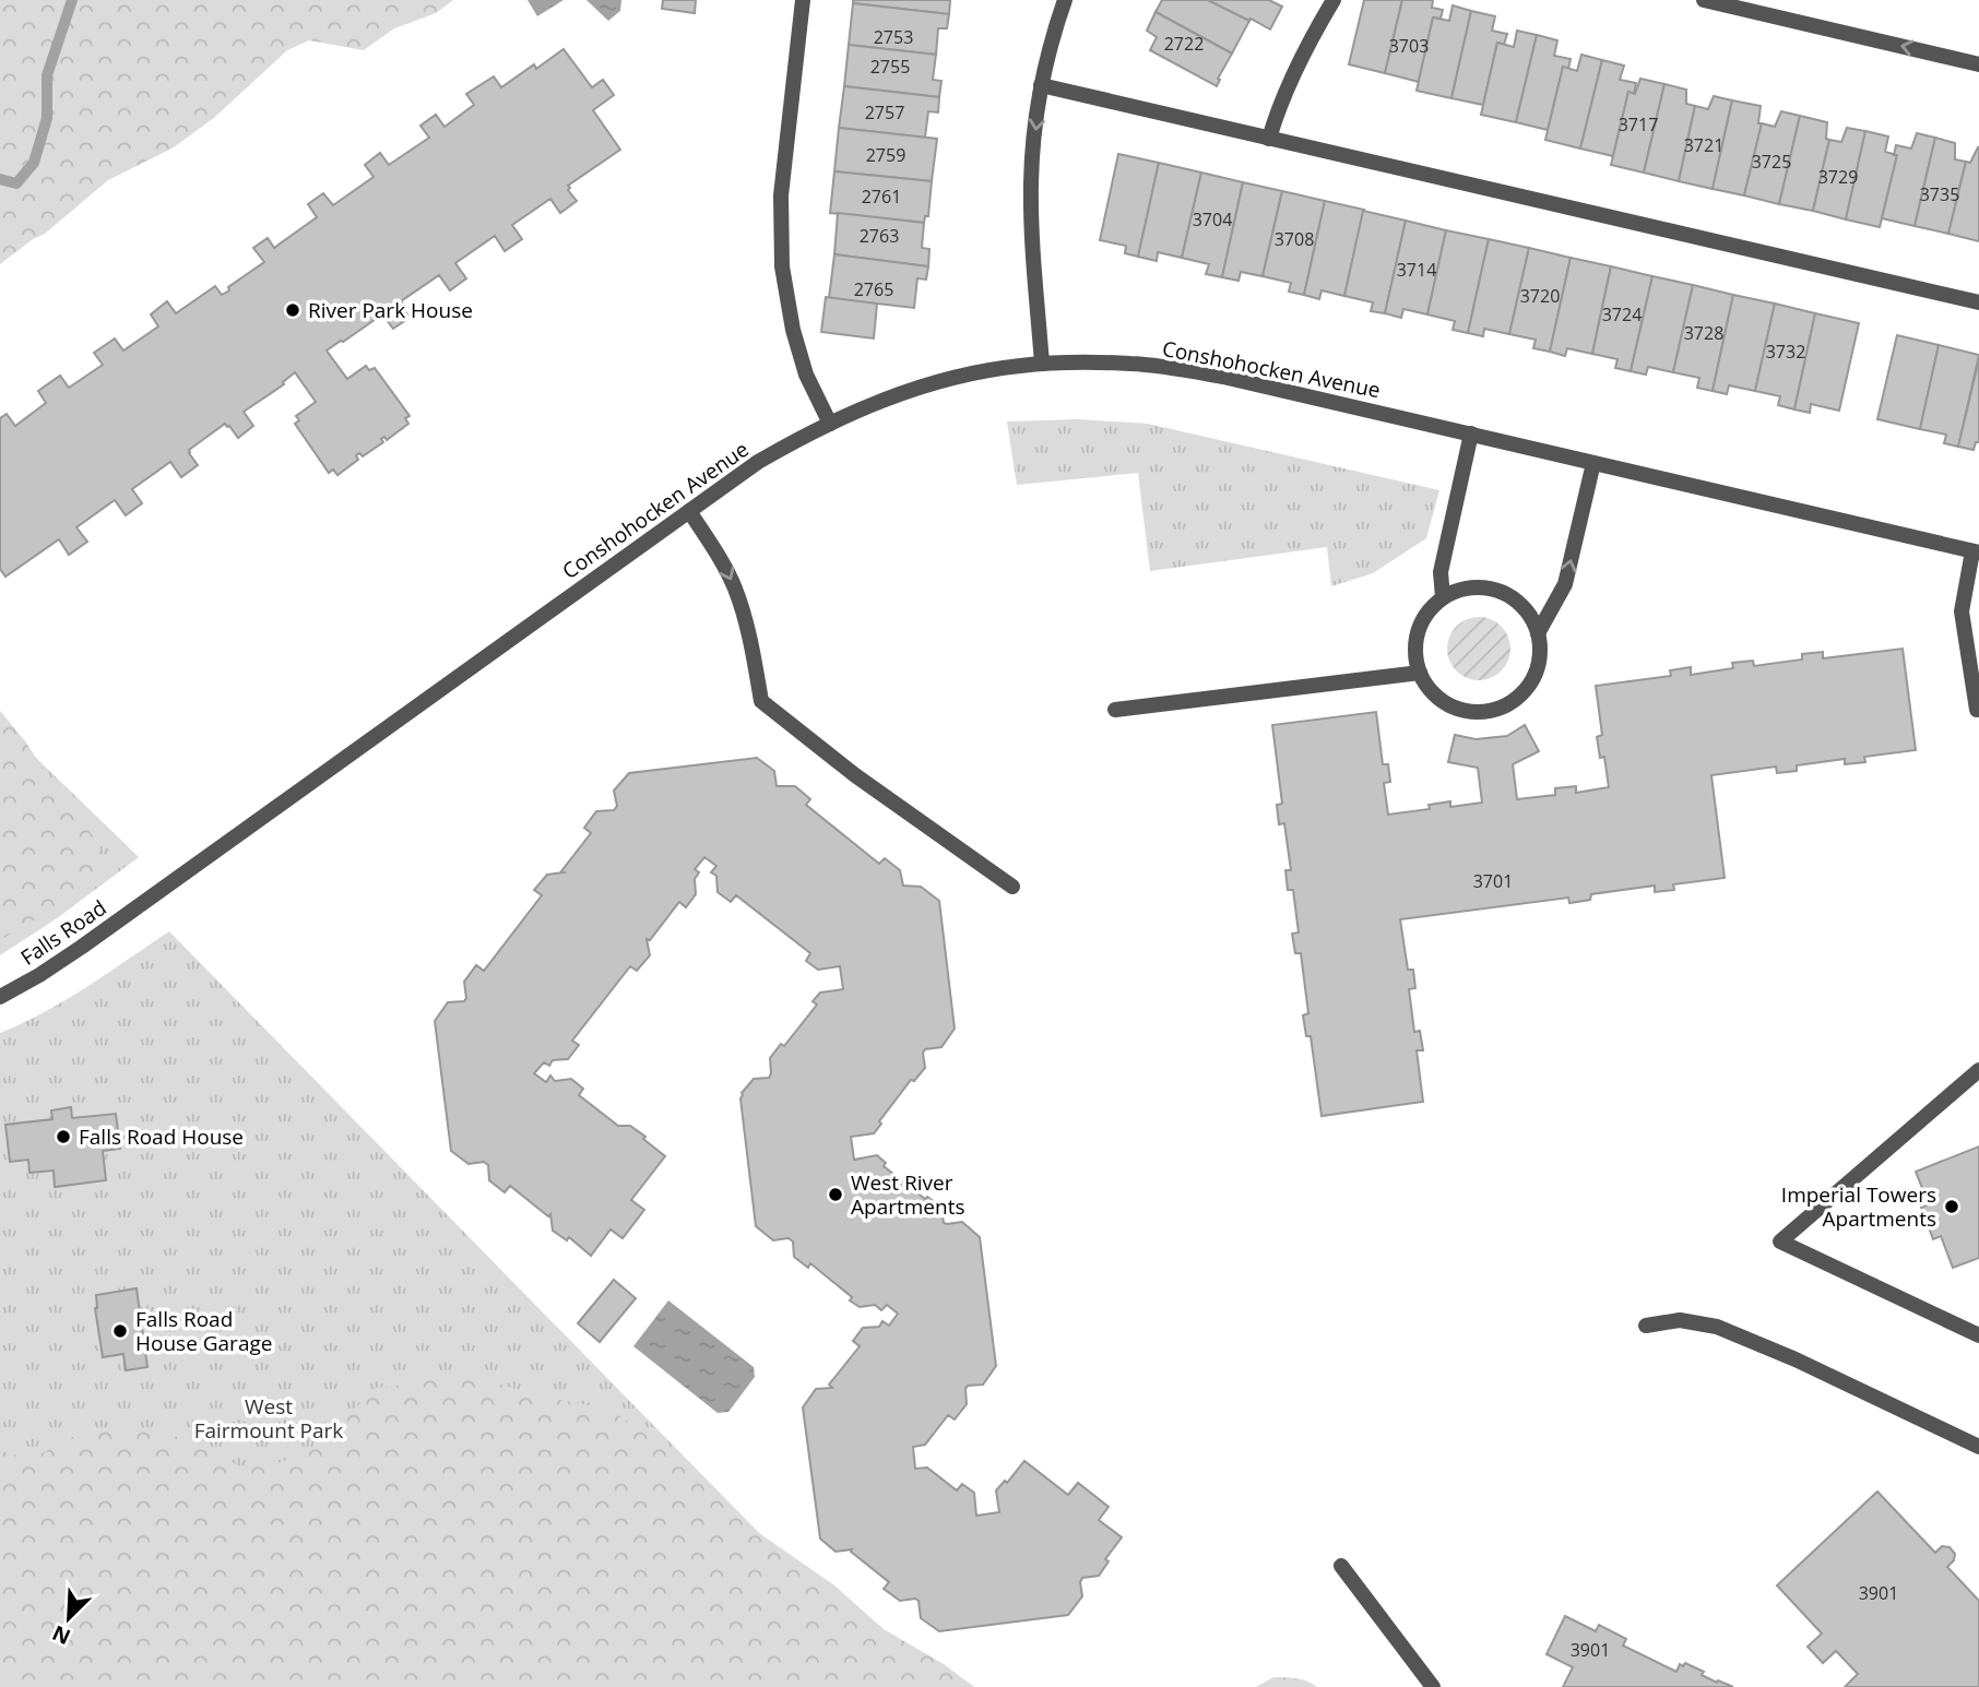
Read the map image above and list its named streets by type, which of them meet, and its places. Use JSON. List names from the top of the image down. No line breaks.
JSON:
{"streets":{"street":["Conshohocken Avenue","Falls Road"]},"crossings":[["Conshohocken Avenue","Falls Road"]],"parks":["West Fairmount Park"],"places":["River Park House","Falls Road House","West River Apartments","Imperial Towers Apartments","Falls Road House Garage"],"house_numbers":["2753","2722","3703","2755","2757","3717","3721","2759","3725","3729","3735","2761","3704","2763","3708","3714","2765","3720","3724","3728","3732","3701","3901","3901"],"north":"bottom left"}
